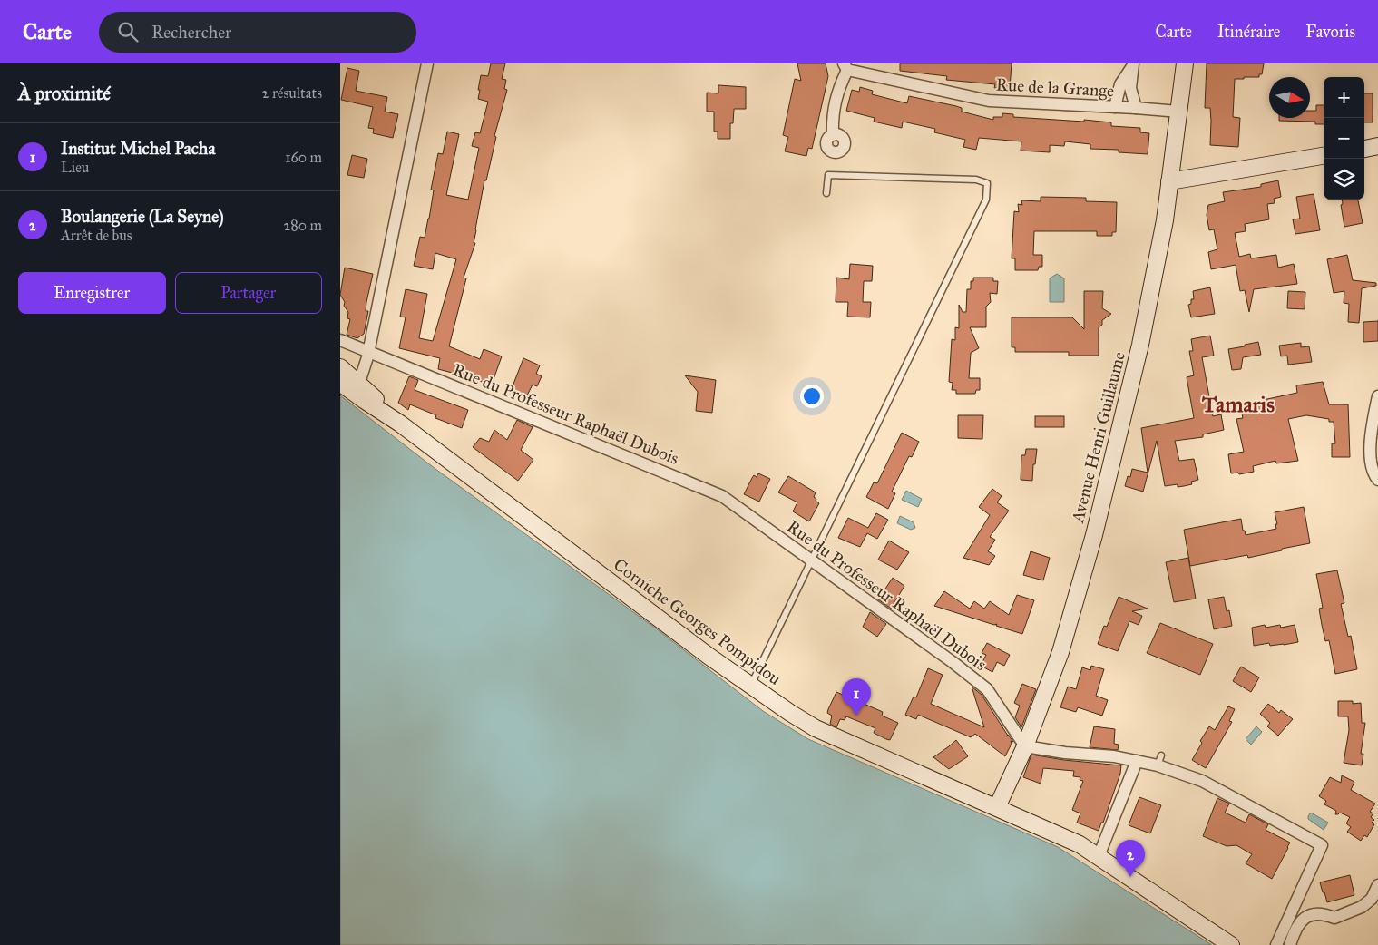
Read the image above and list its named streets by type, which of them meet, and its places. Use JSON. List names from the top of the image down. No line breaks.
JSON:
{"streets":{"main road":["Avenue Henri Guillaume","Corniche Georges Pompidou"],"street":["Rue de la Grange","Rue du Professeur Raphaël Dubois"]},"crossings":[["Rue de la Grange","Avenue Henri Guillaume"],["Rue du Professeur Raphaël Dubois","Avenue Henri Guillaume"],["Avenue Henri Guillaume","Corniche Georges Pompidou"]],"districts":["Tamaris"],"north":"right","page":{"header":"Carte","search":"Rechercher","nav":["Carte","Itinéraire","Favoris"],"heading":["À proximité","2 résultats"],"map_buttons":["+","−"],"list":[{"mark":"1","name":"Institut Michel Pacha","note":"Lieu","value":"160 m"},{"mark":"2","name":"Boulangerie (La Seyne)","note":"Arrêt de bus","value":"280 m"}],"buttons":["Enregistrer","Partager"],"pins":["1","2"]}}
